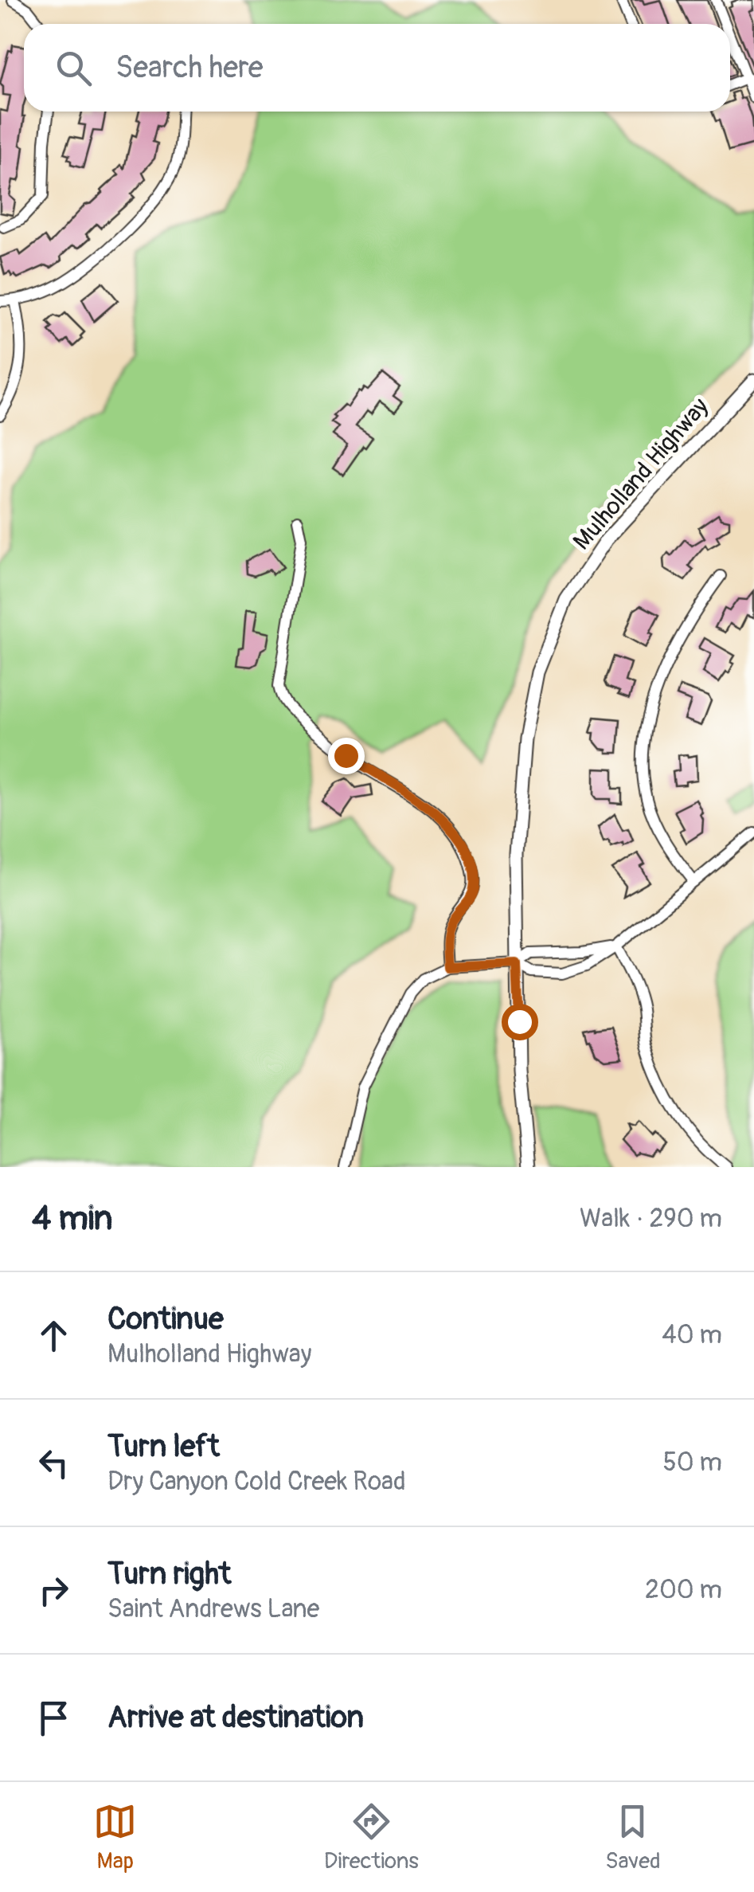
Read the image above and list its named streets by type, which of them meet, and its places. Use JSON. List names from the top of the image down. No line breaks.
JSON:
{"streets":{"main road":["Mulholland Highway"]},"page":{"search":"Search here","heading":["4 min","Walk · 290 m"],"list":[["Continue","Mulholland Highway","40 m"],["Turn left","Dry Canyon Cold Creek Road","50 m"],["Turn right","Saint Andrews Lane","200 m"],"Arrive at destination"],"nav":["Map","Directions","Saved"]}}
